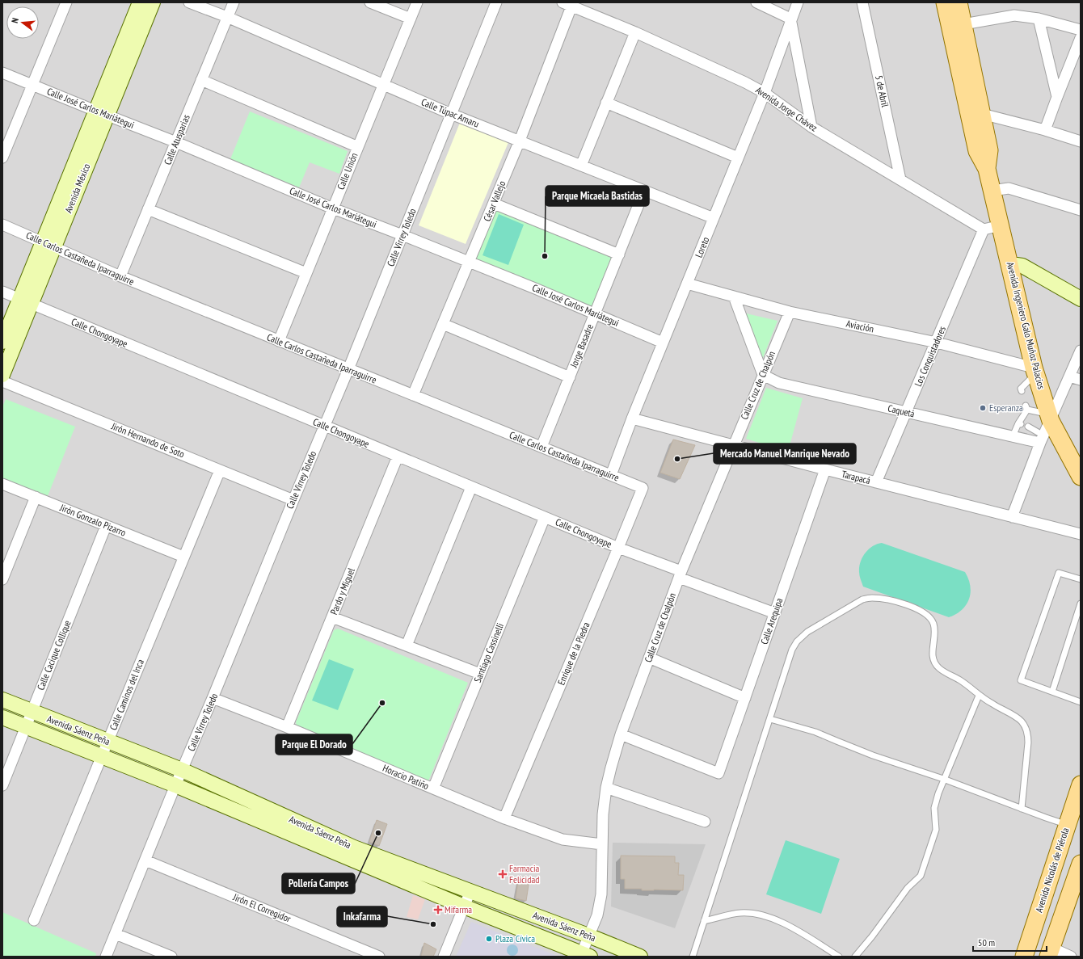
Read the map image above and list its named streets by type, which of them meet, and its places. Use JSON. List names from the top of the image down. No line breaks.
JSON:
{"streets":{"main road":["Avenida Ingeniero Galo Muñoz Palacios","Avenida Nicolás de Piérola"],"street":["5 de Abril","Calle José Carlos Mariátegui","Avenida Jorge Chávez","Calle Túpac Amaru","Calle Atusparias","Calle Unión","Avenida México","César Vallejo","Calle Virrey Toledo","Loreto","Calle Carlos Castañeda Iparraguirre","Aviación","Calle Chongoyape","Jorge Basadre","Los Conquistadores","Calle Cruz de Chalpón","Caquetá","Jirón Hernando de Soto","Tarapacá","Jirón Gonzalo Pizarro","Pardo y Miguel","Calle Arequipa","Santiago Cassinelli","Enrique de la Piedra","Calle Cacique Collique","Calle Caminos del Inca","Avenida Sáenz Peña","Horacio Patiño","Jirón El Corregidor"]},"crossings":[["5 de Abril","Avenida Jorge Chávez"],["Calle José Carlos Mariátegui","Calle Atusparias"],["Calle José Carlos Mariátegui","Calle Unión"],["Calle José Carlos Mariátegui","Avenida México"],["Calle José Carlos Mariátegui","César Vallejo"],["Calle José Carlos Mariátegui","Calle Virrey Toledo"],["Calle José Carlos Mariátegui","Loreto"],["Calle José Carlos Mariátegui","Jorge Basadre"],["Avenida Jorge Chávez","César Vallejo"],["Avenida Jorge Chávez","Loreto"],["Avenida Jorge Chávez","Los Conquistadores"],["Calle Túpac Amaru","Calle Atusparias"],["Calle Túpac Amaru","Calle Unión"],["Calle Túpac Amaru","César Vallejo"],["Calle Túpac Amaru","Calle Virrey Toledo"],["Calle Túpac Amaru","Loreto"],["Calle Túpac Amaru","Jorge Basadre"],["Calle Atusparias","Calle Carlos Castañeda Iparraguirre"],["Calle Unión","Calle Carlos Castañeda Iparraguirre"],["Avenida México","Calle Carlos Castañeda Iparraguirre"],["Avenida México","Calle Chongoyape"],["César Vallejo","Calle Carlos Castañeda Iparraguirre"],["Calle Virrey Toledo","Calle Carlos Castañeda Iparraguirre"],["Calle Virrey Toledo","Calle Chongoyape"],["Calle Virrey Toledo","Jirón Hernando de Soto"],["Calle Virrey Toledo","Avenida Sáenz Peña"],["Calle Virrey Toledo","Horacio Patiño"],["Calle Virrey Toledo","Jirón El Corregidor"],["Loreto","Calle Carlos Castañeda Iparraguirre"],["Loreto","Aviación"],["Loreto","Tarapacá"],["Calle Carlos Castañeda Iparraguirre","Jorge Basadre"],["Calle Carlos Castañeda Iparraguirre","Enrique de la Piedra"],["Avenida Ingeniero Galo Muñoz Palacios","Aviación"],["Avenida Ingeniero Galo Muñoz Palacios","Caquetá"],["Aviación","Los Conquistadores"],["Aviación","Calle Cruz de Chalpón"],["Calle Chongoyape","Calle Cruz de Chalpón"],["Calle Chongoyape","Pardo y Miguel"],["Calle Chongoyape","Calle Arequipa"],["Calle Chongoyape","Santiago Cassinelli"],["Calle Chongoyape","Enrique de la Piedra"],["Los Conquistadores","Caquetá"],["Los Conquistadores","Tarapacá"],["Calle Cruz de Chalpón","Caquetá"],["Calle Cruz de Chalpón","Tarapacá"],["Calle Cruz de Chalpón","Calle Arequipa"],["Calle Cruz de Chalpón","Avenida Sáenz Peña"],["Calle Cruz de Chalpón","Horacio Patiño"],["Jirón Hernando de Soto","Calle Caminos del Inca"],["Tarapacá","Calle Arequipa"],["Jirón Gonzalo Pizarro","Calle Cacique Collique"],["Jirón Gonzalo Pizarro","Calle Caminos del Inca"],["Pardo y Miguel","Horacio Patiño"],["Santiago Cassinelli","Horacio Patiño"],["Enrique de la Piedra","Horacio Patiño"],["Calle Cacique Collique","Avenida Sáenz Peña"],["Calle Caminos del Inca","Avenida Sáenz Peña"]],"places":{"other":["Parque Micaela Bastidas","Esperanza","Mercado Manuel Manrique Nevado","Parque El Dorado","Pollería Campos","Inkafarma","Plaza Cívica"],"health":["Farmacia Felicidad","Mifarma"]},"scale_bar":"50 m","north":"left"}
